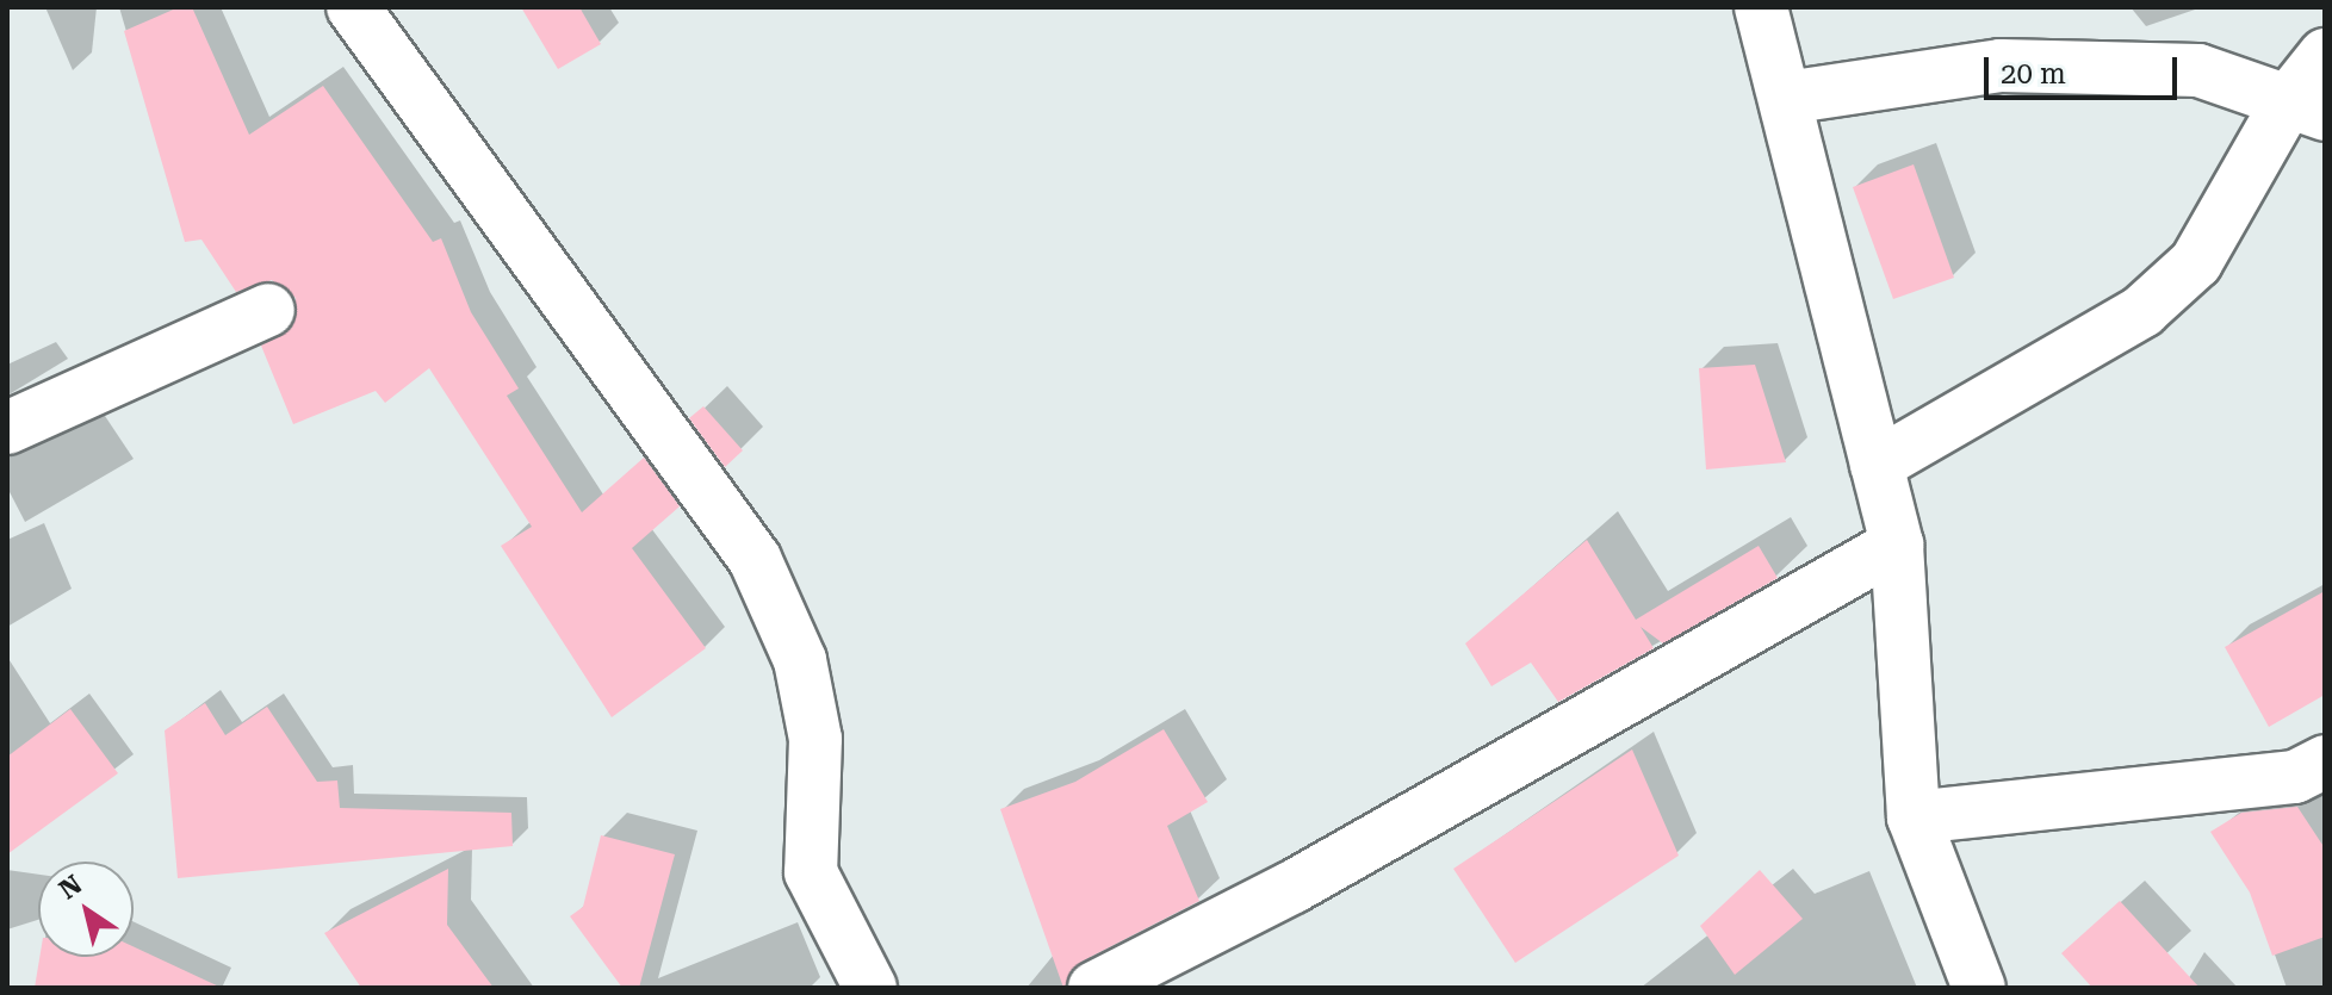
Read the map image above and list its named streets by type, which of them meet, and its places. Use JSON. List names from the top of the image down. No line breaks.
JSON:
{"scale_bar":"20 m","north":"top left"}
